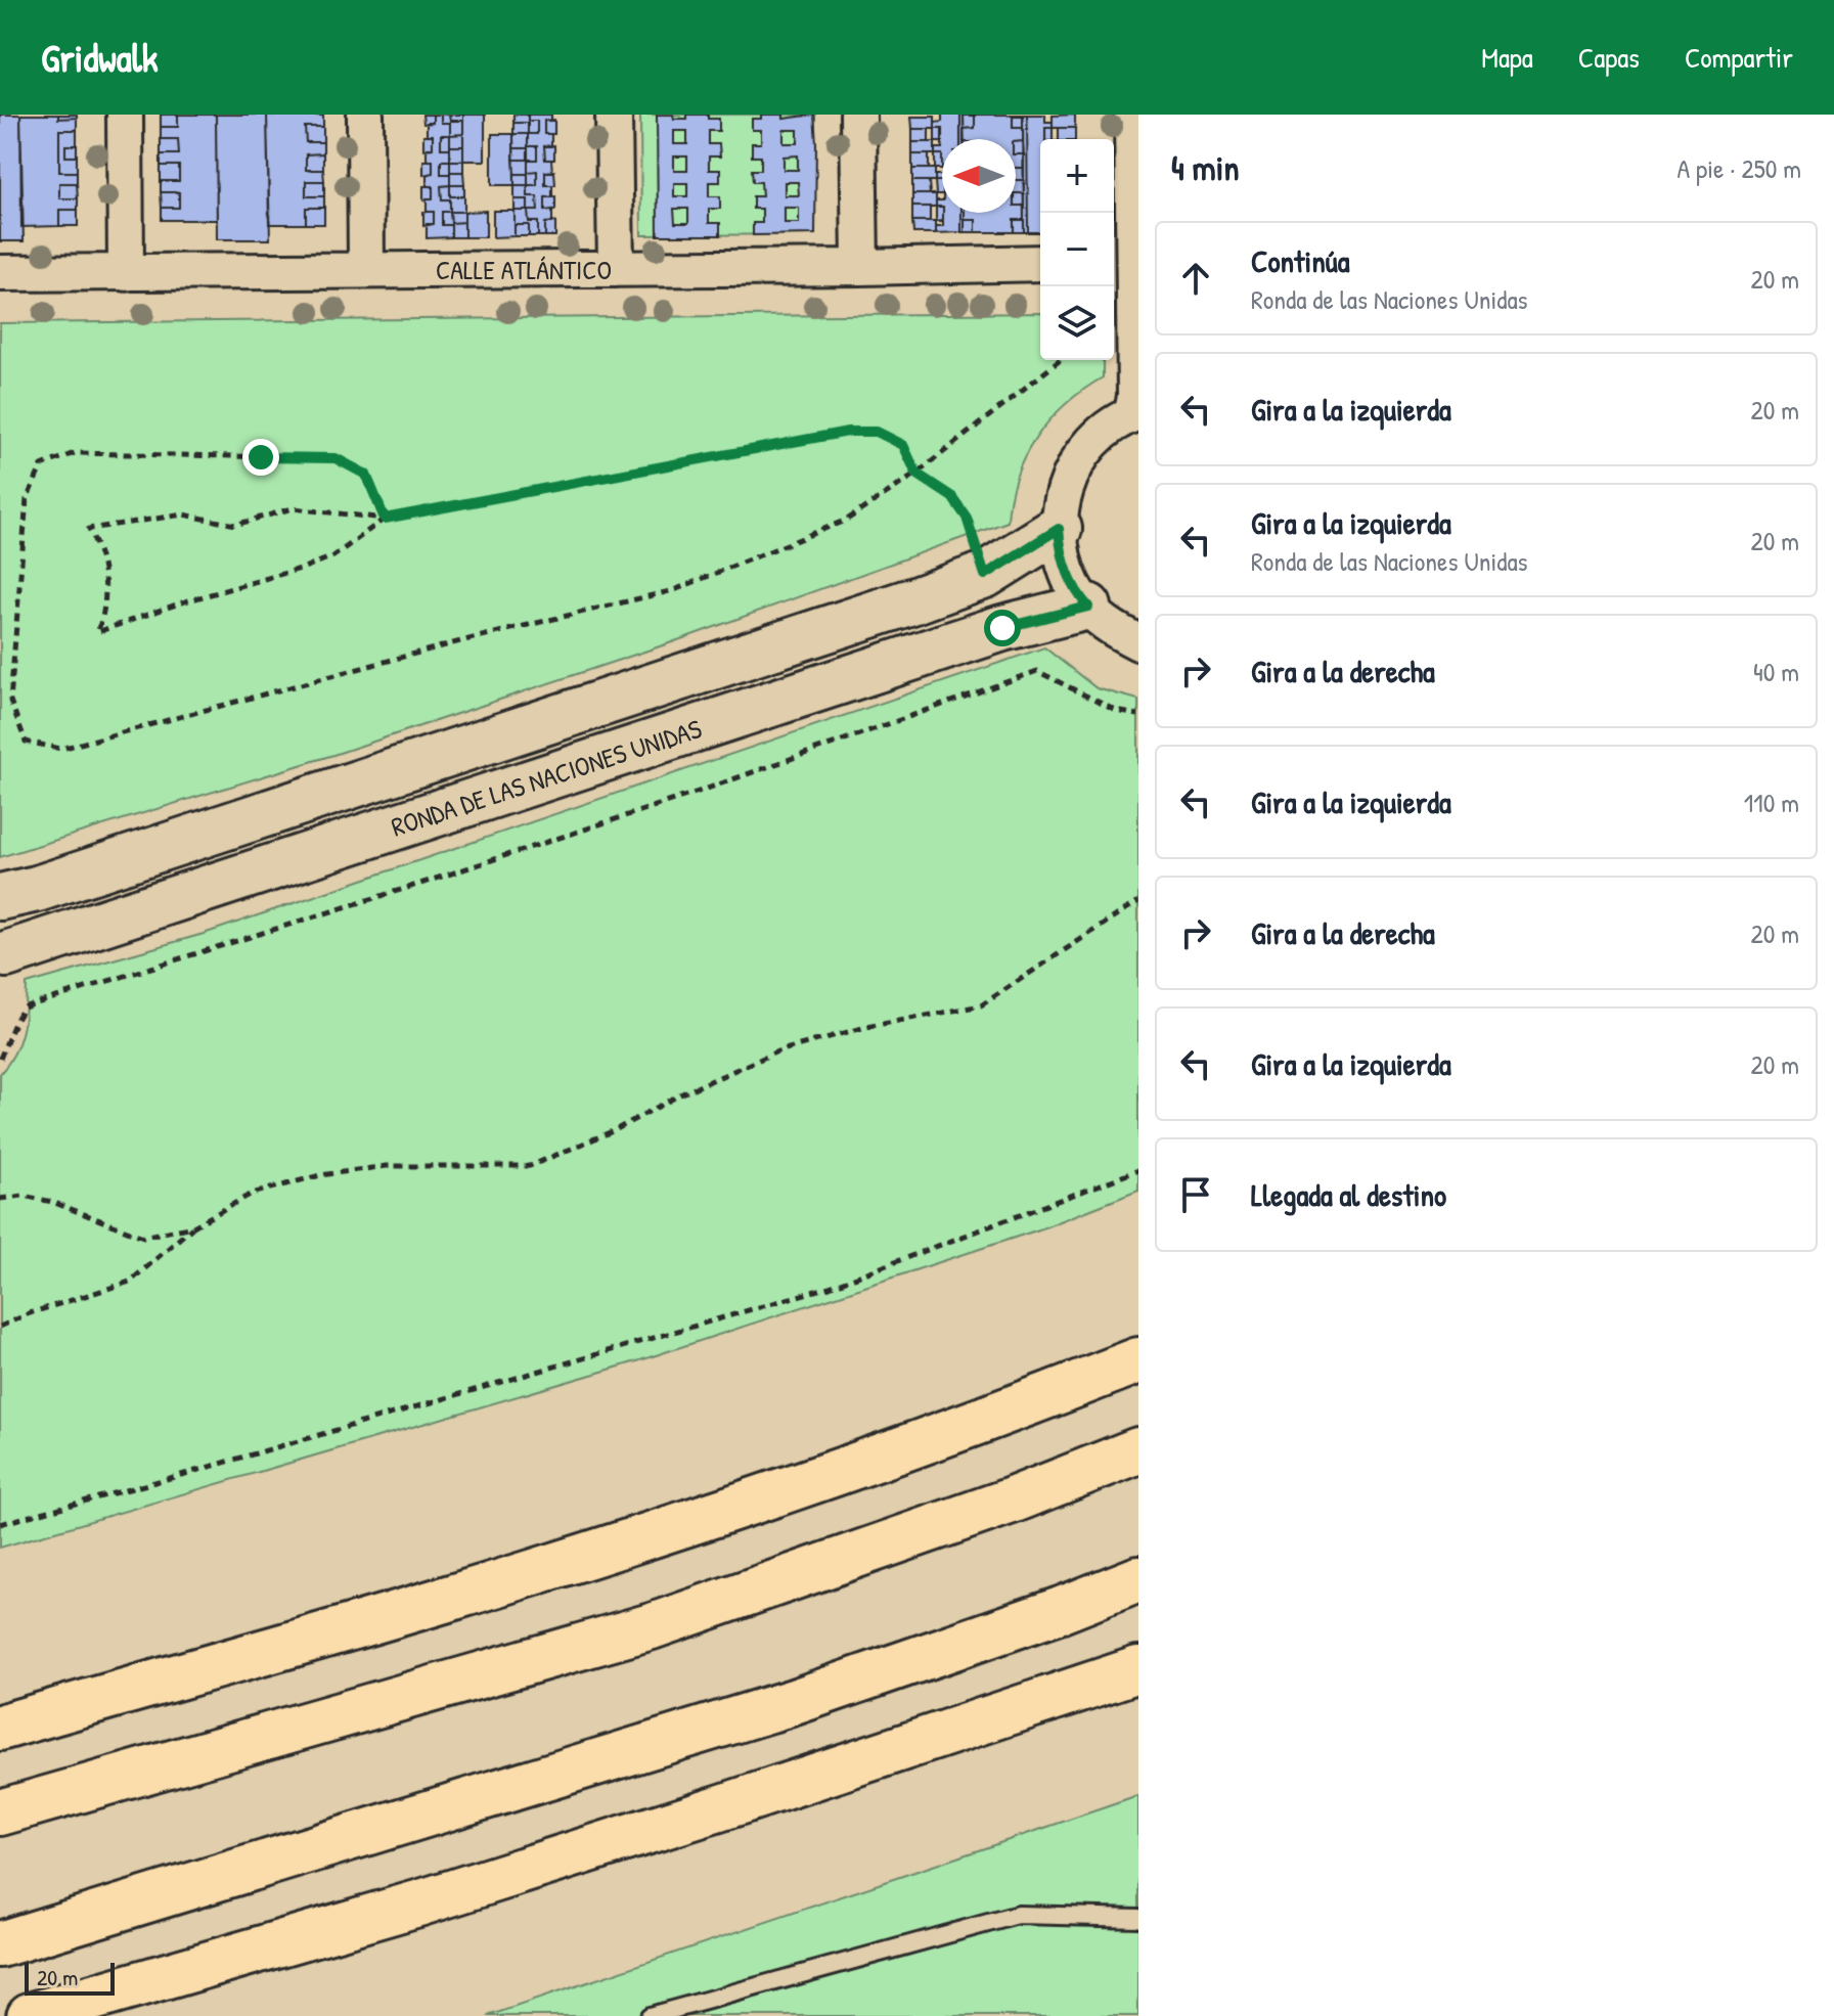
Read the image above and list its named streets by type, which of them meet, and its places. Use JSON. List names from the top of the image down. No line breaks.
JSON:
{"streets":{"street":["CALLE ATLÁNTICO","RONDA DE LAS NACIONES UNIDAS"]},"scale_bar":"20 m","north":"left","page":{"header":"Gridwalk","nav":["Mapa","Capas","Compartir"],"heading":["4 min","A pie · 250 m"],"map_buttons":["+","−"],"list":[["Continúa","Ronda de las Naciones Unidas","20 m"],["Gira a la izquierda","20 m"],["Gira a la izquierda","Ronda de las Naciones Unidas","20 m"],["Gira a la derecha","40 m"],["Gira a la izquierda","110 m"],["Gira a la derecha","20 m"],["Gira a la izquierda","20 m"],"Llegada al destino"],"scale":"20 m"}}
